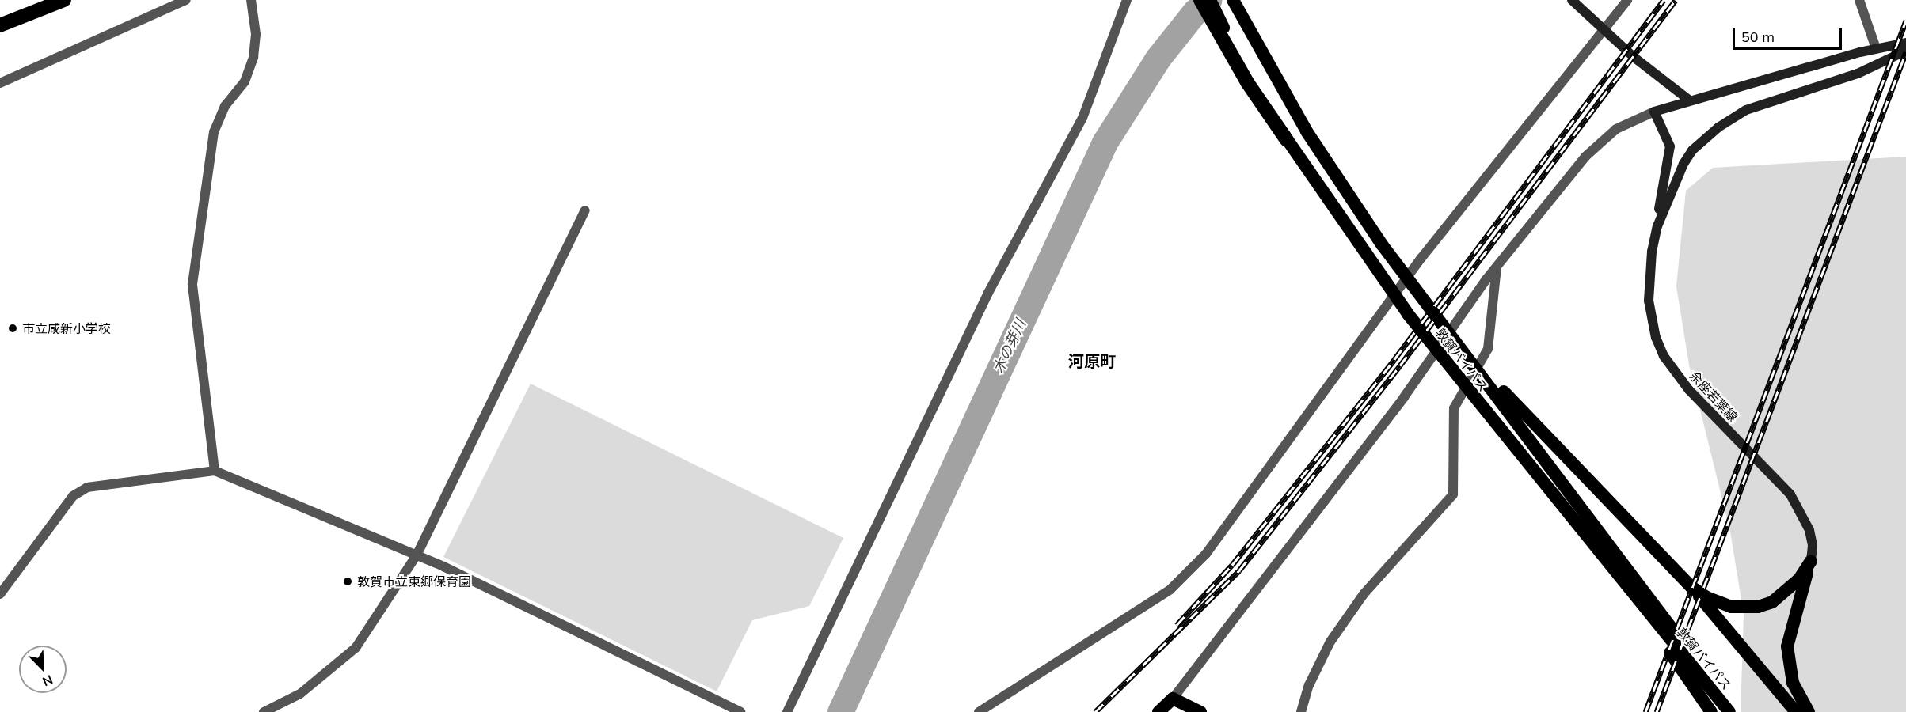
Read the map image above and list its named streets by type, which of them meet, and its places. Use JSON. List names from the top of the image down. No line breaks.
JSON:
{"streets":{"highway":["敦賀バイパス"],"main road":["余座若葉線"]},"districts":["河原町"],"water":["木の芽川"],"places":["市立咸新小学校","敦賀市立東郷保育園"],"scale_bar":"50 m","north":"bottom right"}
